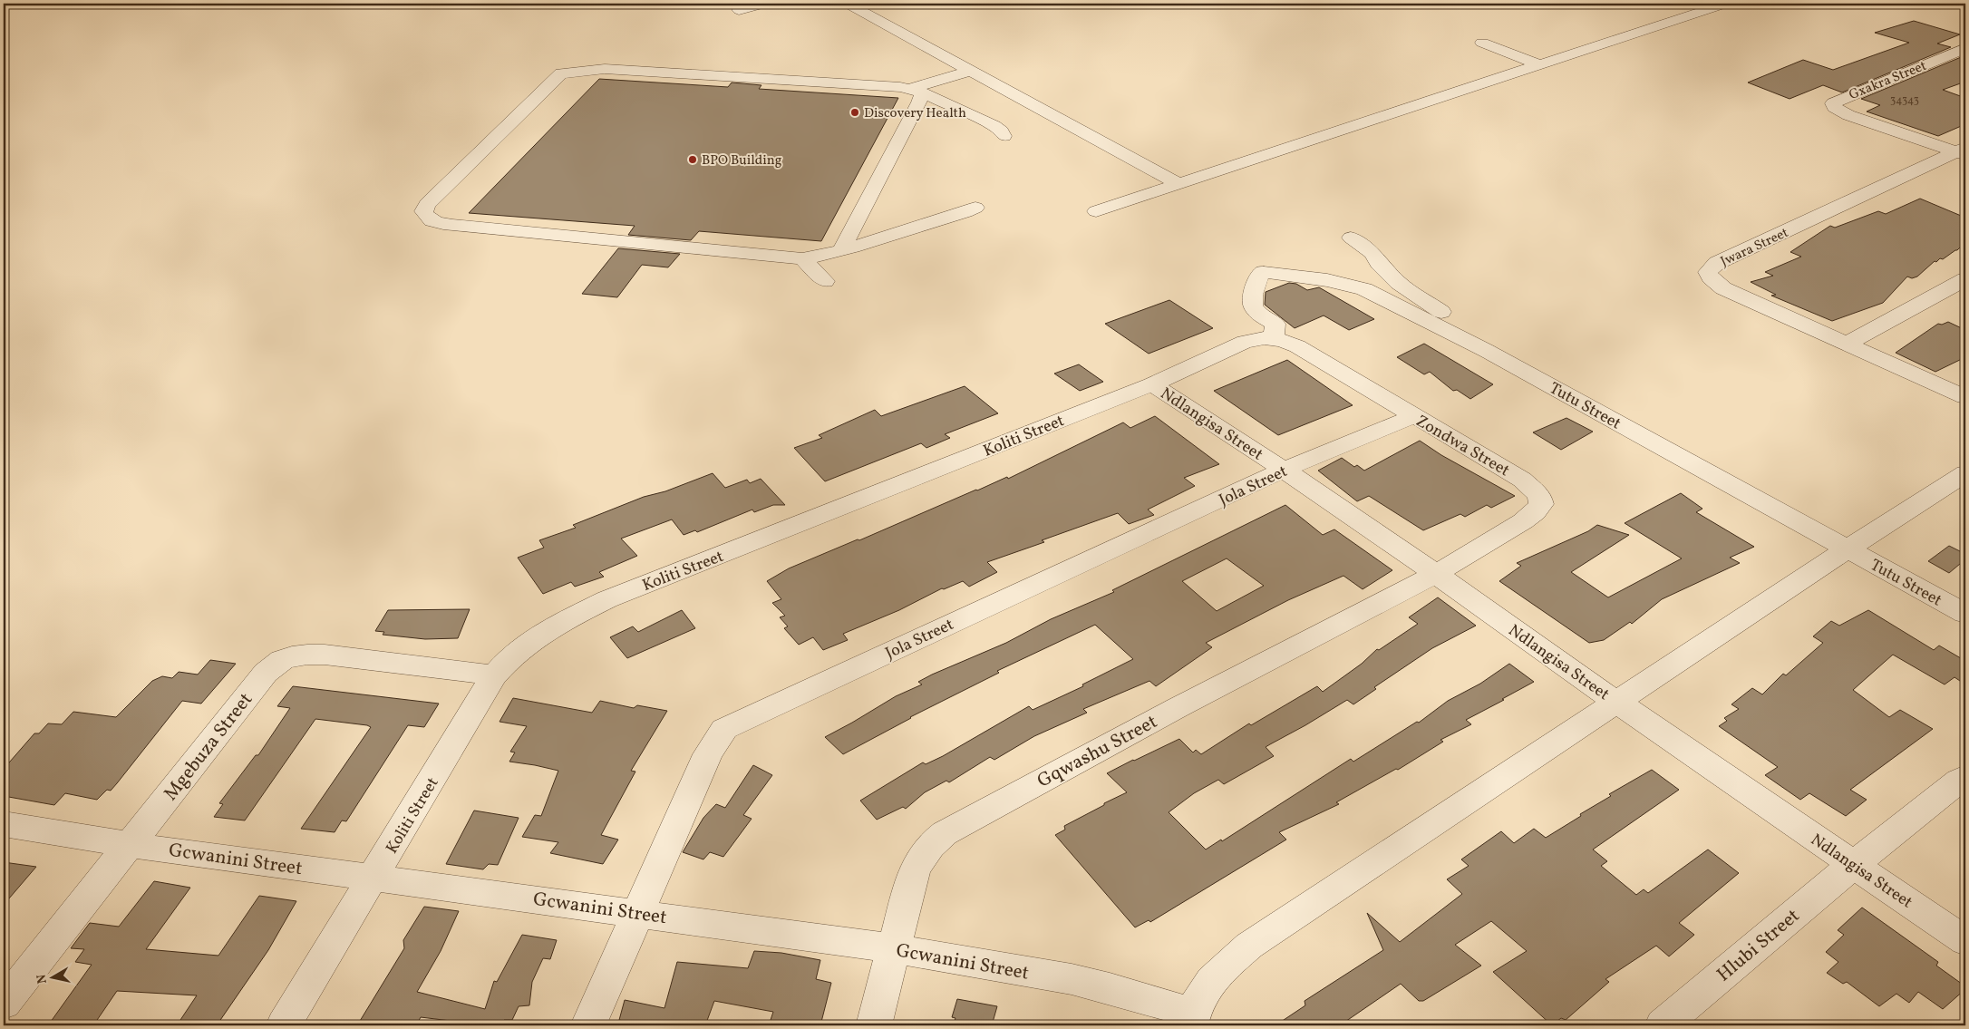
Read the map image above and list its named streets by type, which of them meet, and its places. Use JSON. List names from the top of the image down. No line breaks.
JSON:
{"streets":{"street":["Gxakra Street","Jwara Street","Tutu Street","Ndlangisa Street","Koliti Street","Zondwa Street","Jola Street","Mgebuza Street","Gqwashu Street","Gcwanini Street","Hlubi Street"]},"crossings":[["Gxakra Street","Jwara Street"],["Tutu Street","Koliti Street"],["Tutu Street","Zondwa Street"],["Ndlangisa Street","Koliti Street"],["Ndlangisa Street","Zondwa Street"],["Ndlangisa Street","Jola Street"],["Ndlangisa Street","Gqwashu Street"],["Ndlangisa Street","Hlubi Street"],["Koliti Street","Zondwa Street"],["Koliti Street","Mgebuza Street"],["Koliti Street","Gcwanini Street"],["Zondwa Street","Jola Street"],["Zondwa Street","Gqwashu Street"],["Jola Street","Gcwanini Street"],["Mgebuza Street","Gcwanini Street"],["Gqwashu Street","Gcwanini Street"]],"places":["Discovery Health","BPO Building"],"house_numbers":["34343"],"north":"left"}
